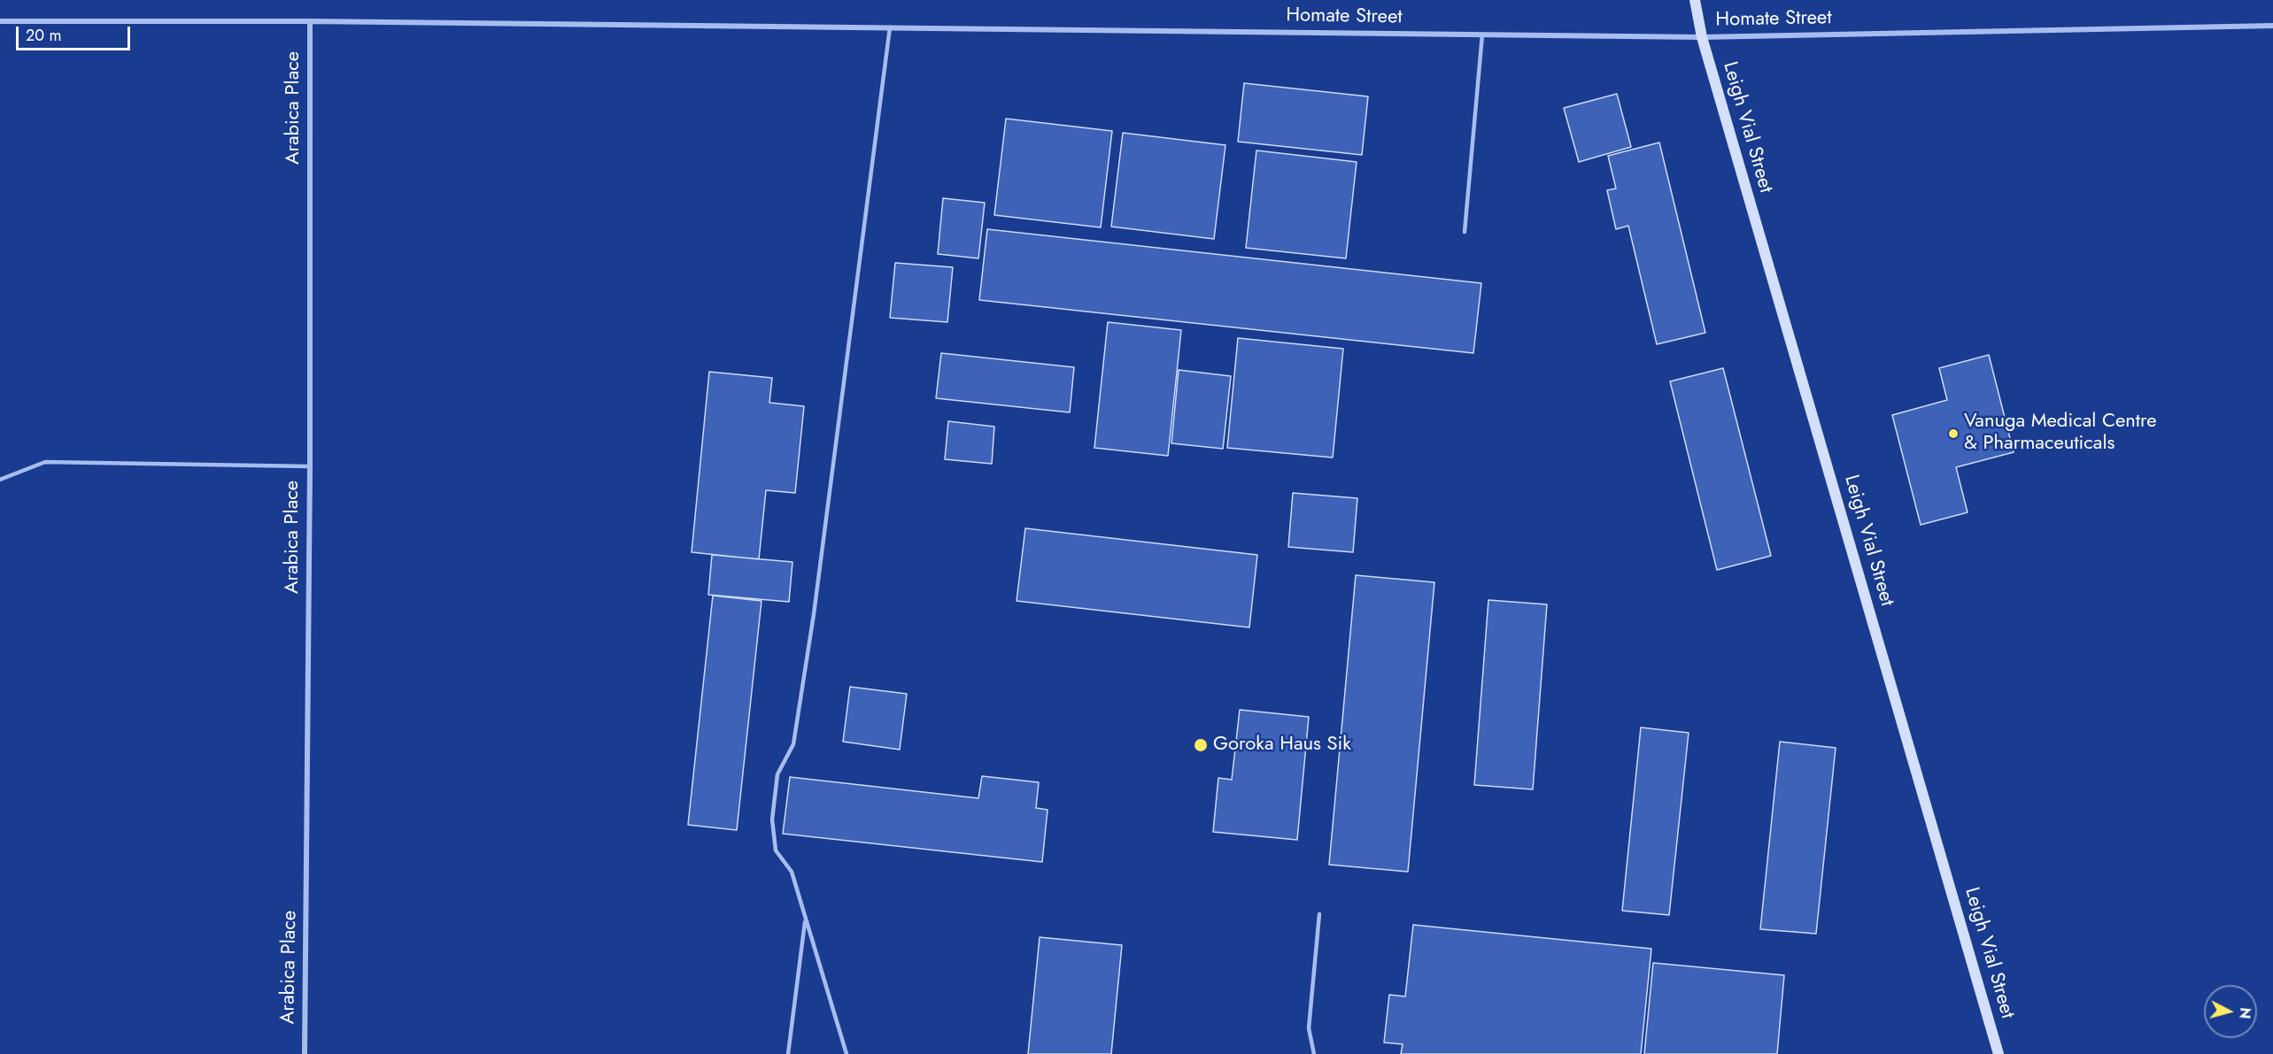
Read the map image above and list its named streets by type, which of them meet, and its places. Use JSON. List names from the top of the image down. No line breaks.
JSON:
{"streets":{"street":["Homate Street","Arabica Place","Leigh Vial Street"]},"crossings":[["Homate Street","Arabica Place"],["Homate Street","Leigh Vial Street"]],"places":["Vanuga Medical Centre & Pharmaceuticals","Goroka Haus Sik"],"scale_bar":"20 m","north":"right"}
